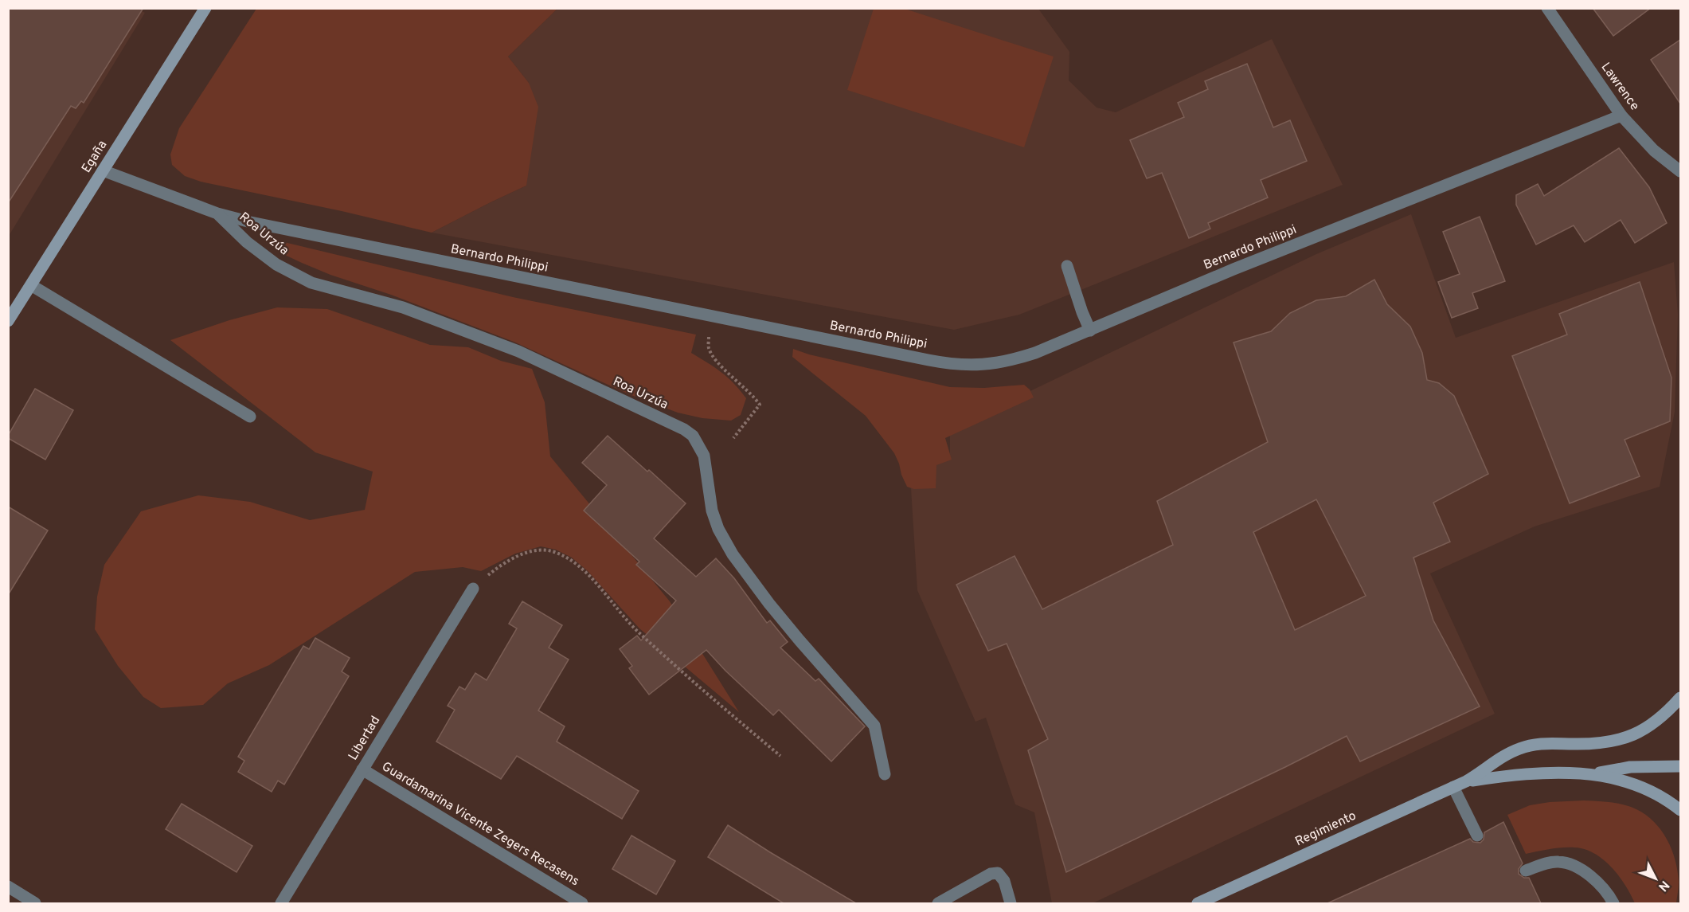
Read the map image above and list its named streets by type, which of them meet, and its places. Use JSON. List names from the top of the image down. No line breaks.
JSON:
{"streets":{"main road":["Egaña","Regimiento"],"street":["Lawrence","Roa Urzúa","Bernardo Philippi","Libertad","Guardamarina Vicente Zegers Recasens"]},"crossings":[["Lawrence","Bernardo Philippi"],["Egaña","Bernardo Philippi"],["Roa Urzúa","Bernardo Philippi"],["Libertad","Guardamarina Vicente Zegers Recasens"]],"north":"bottom right"}
